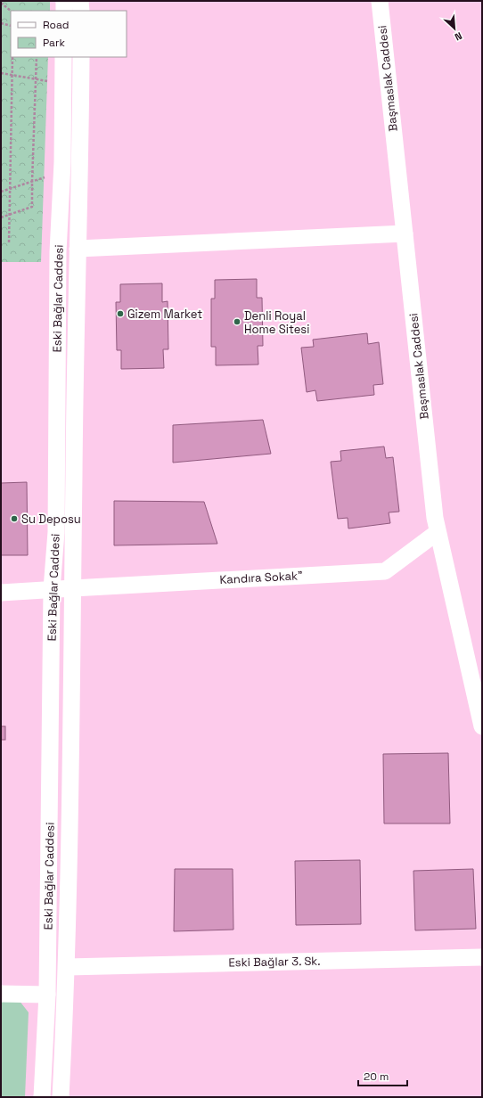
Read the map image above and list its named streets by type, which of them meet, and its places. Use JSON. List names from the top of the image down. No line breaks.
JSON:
{"streets":{"street":["Başmaslak Caddesi","Eski Bağlar Caddesi","Kandıra Sokak\"","Eski Bağlar 3. Sk."]},"crossings":[["Başmaslak Caddesi","Kandıra Sokak\""],["Eski Bağlar Caddesi","Kandıra Sokak\""],["Eski Bağlar Caddesi","Eski Bağlar 3. Sk."]],"places":["Gizem Market","Denli Royal Home Sitesi","Su Deposu"],"legend":["Road","Park"],"scale_bar":"20 m","north":"bottom right"}
